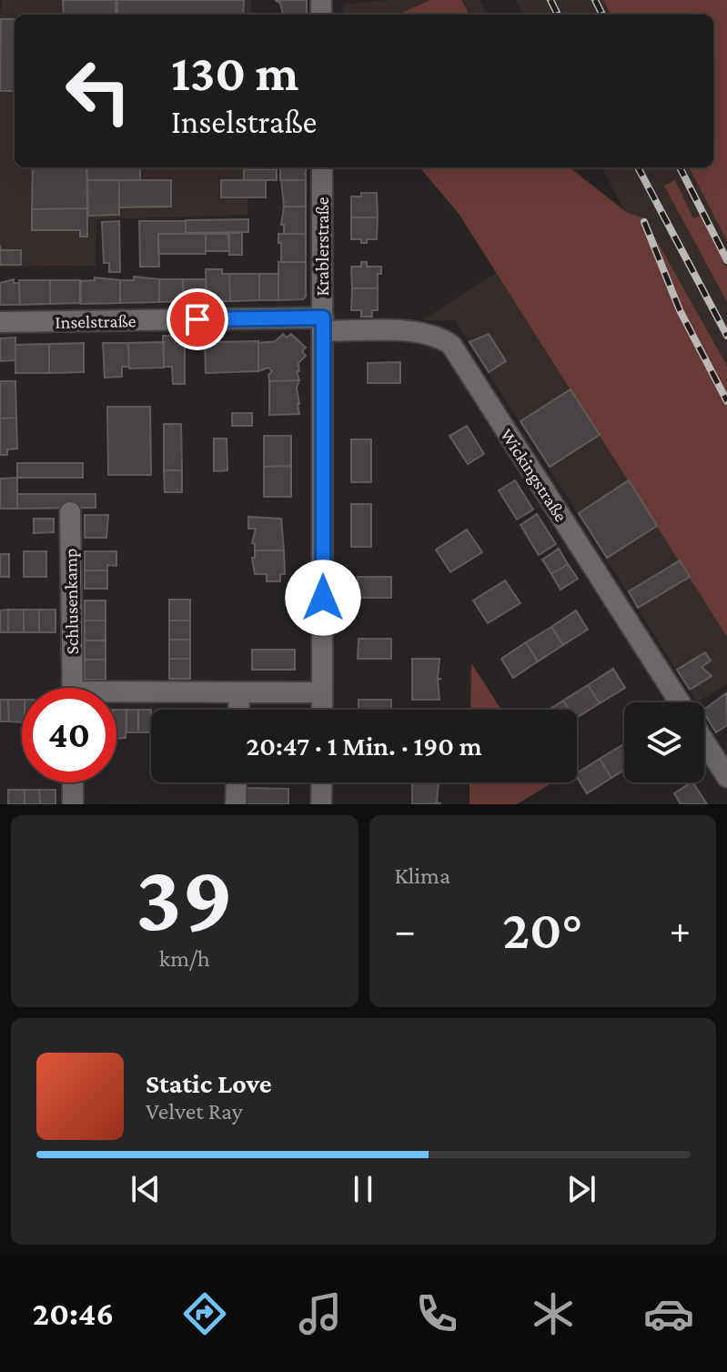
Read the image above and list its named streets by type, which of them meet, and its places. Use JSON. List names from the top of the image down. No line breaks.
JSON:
{"streets":{"street":["Krablerstraße","Inselstraße","Wickingstraße","Schlusenkamp"]},"crossings":[["Krablerstraße","Inselstraße"],["Krablerstraße","Wickingstraße"],["Krablerstraße","Schlusenkamp"],["Inselstraße","Wickingstraße"]],"page":{"turn":["130 m","Inselstraße"],"limit":"40","trip":"20:47 · 1 Min. · 190 m","tile":[["39","km/h"],"Klima"],"heat":["−","20°","+"],"song":["Static Love","Velvet Ray"],"tabs":"20:46"}}
